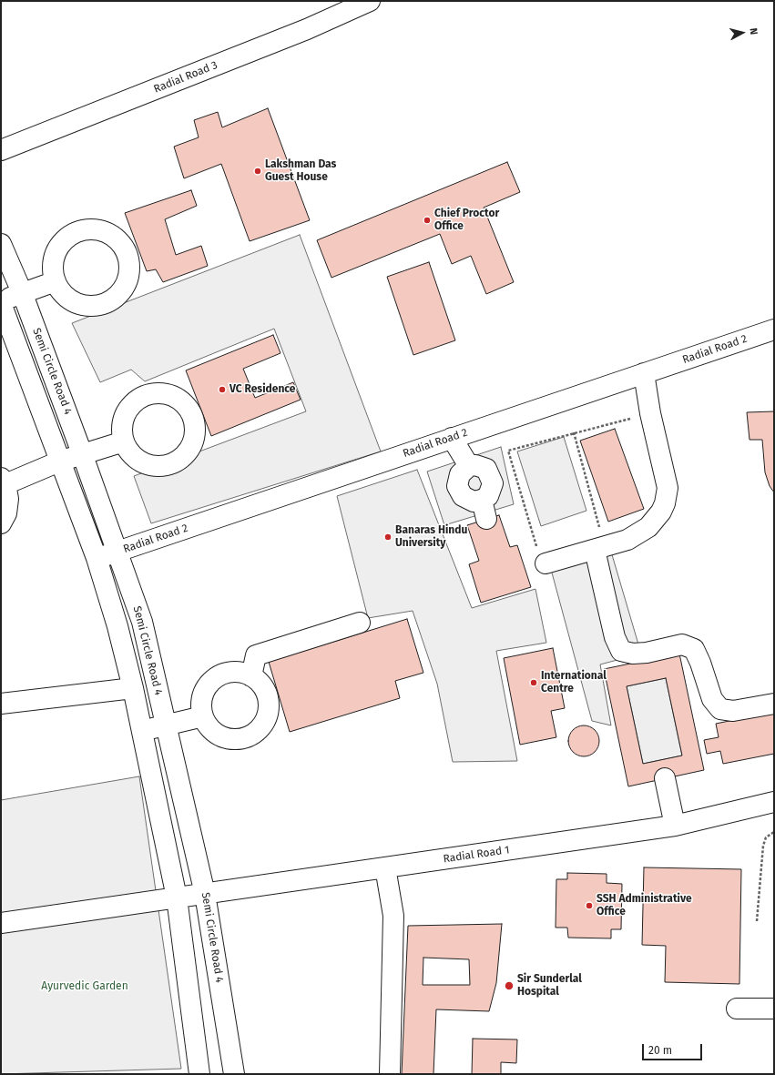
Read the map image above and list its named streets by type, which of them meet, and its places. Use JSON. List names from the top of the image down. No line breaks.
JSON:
{"streets":{"street":["Radial Road 3","Radial Road 2","Semi Circle Road 4","Radial Road 1"]},"crossings":[["Radial Road 2","Semi Circle Road 4"],["Semi Circle Road 4","Radial Road 1"]],"parks":["Ayurvedic Garden"],"places":["Lakshman Das Guest House","Chief Proctor Office","VC Residence","Banaras Hindu University","International Centre","SSH Administrative Office","Sir Sunderlal Hospital"],"scale_bar":"20 m","north":"right"}
